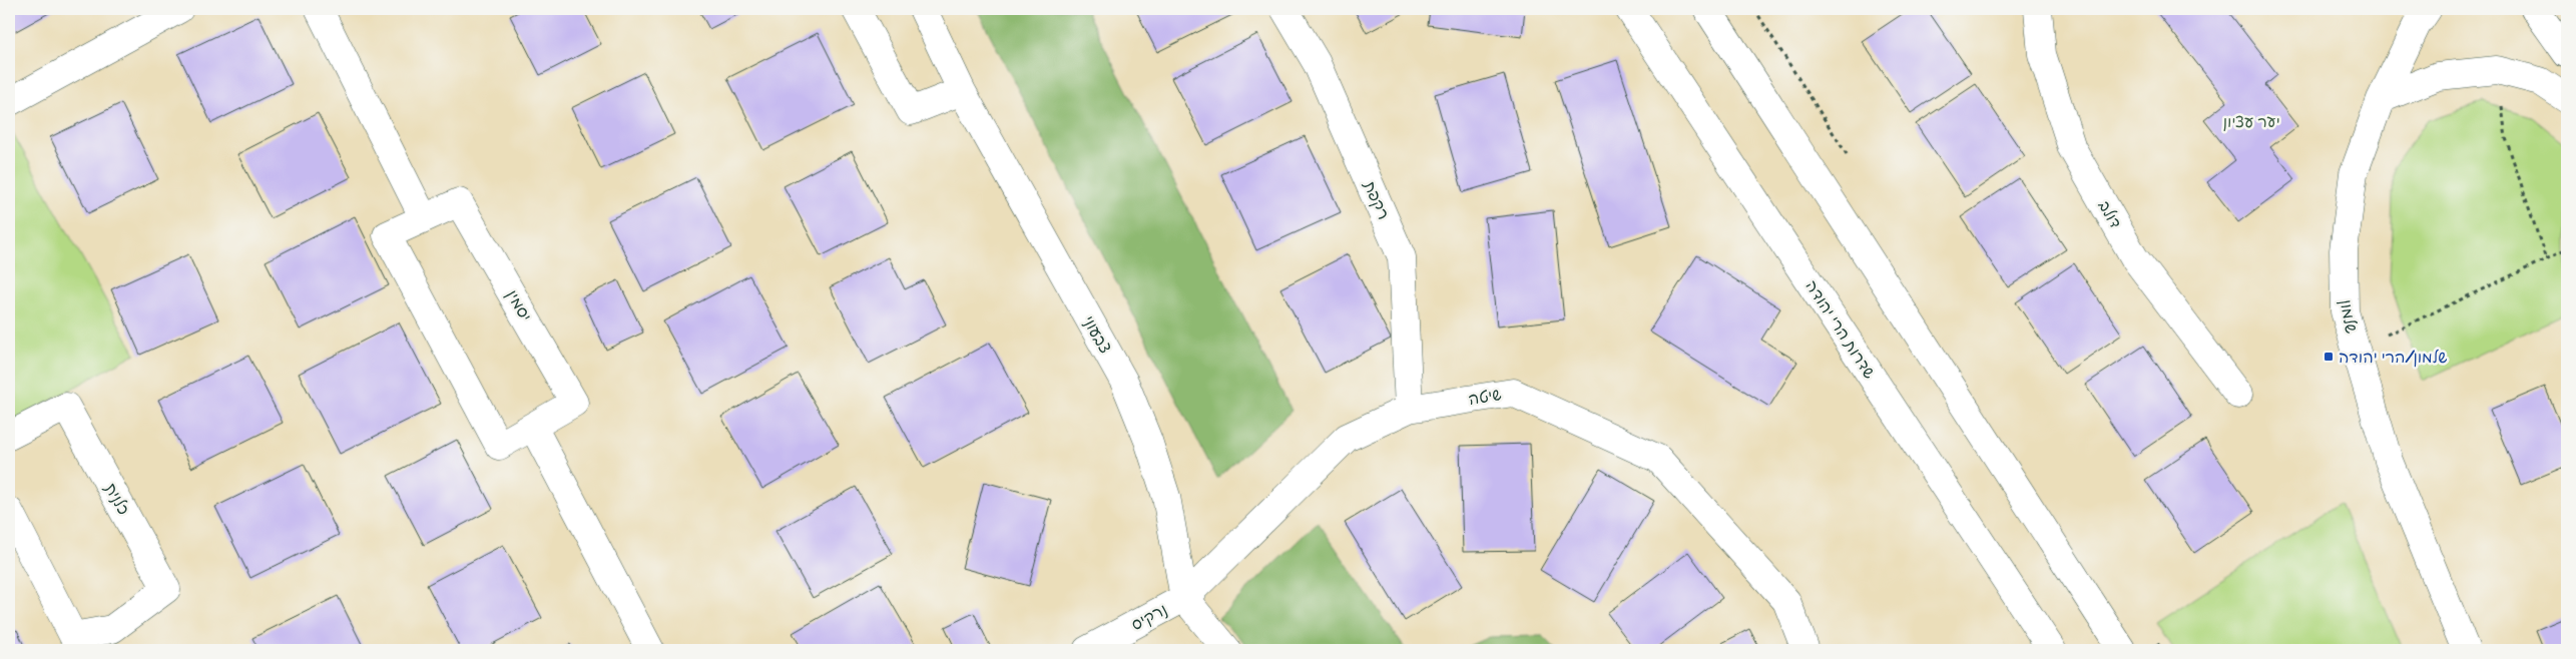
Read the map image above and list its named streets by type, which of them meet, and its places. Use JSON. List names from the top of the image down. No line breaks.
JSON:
{"streets":{"street":["רקפת","דולב","יסמין","שלמון","שדרות הרי יהודה","צבעוני","שיטה","כלנית","נרקיס"]},"crossings":[["רקפת","שיטה"],["צבעוני","שיטה"],["צבעוני","נרקיס"],["שיטה","נרקיס"]],"parks":["יער עציון"],"places":{"transit":["שלמון/הרי יהודה"]}}
